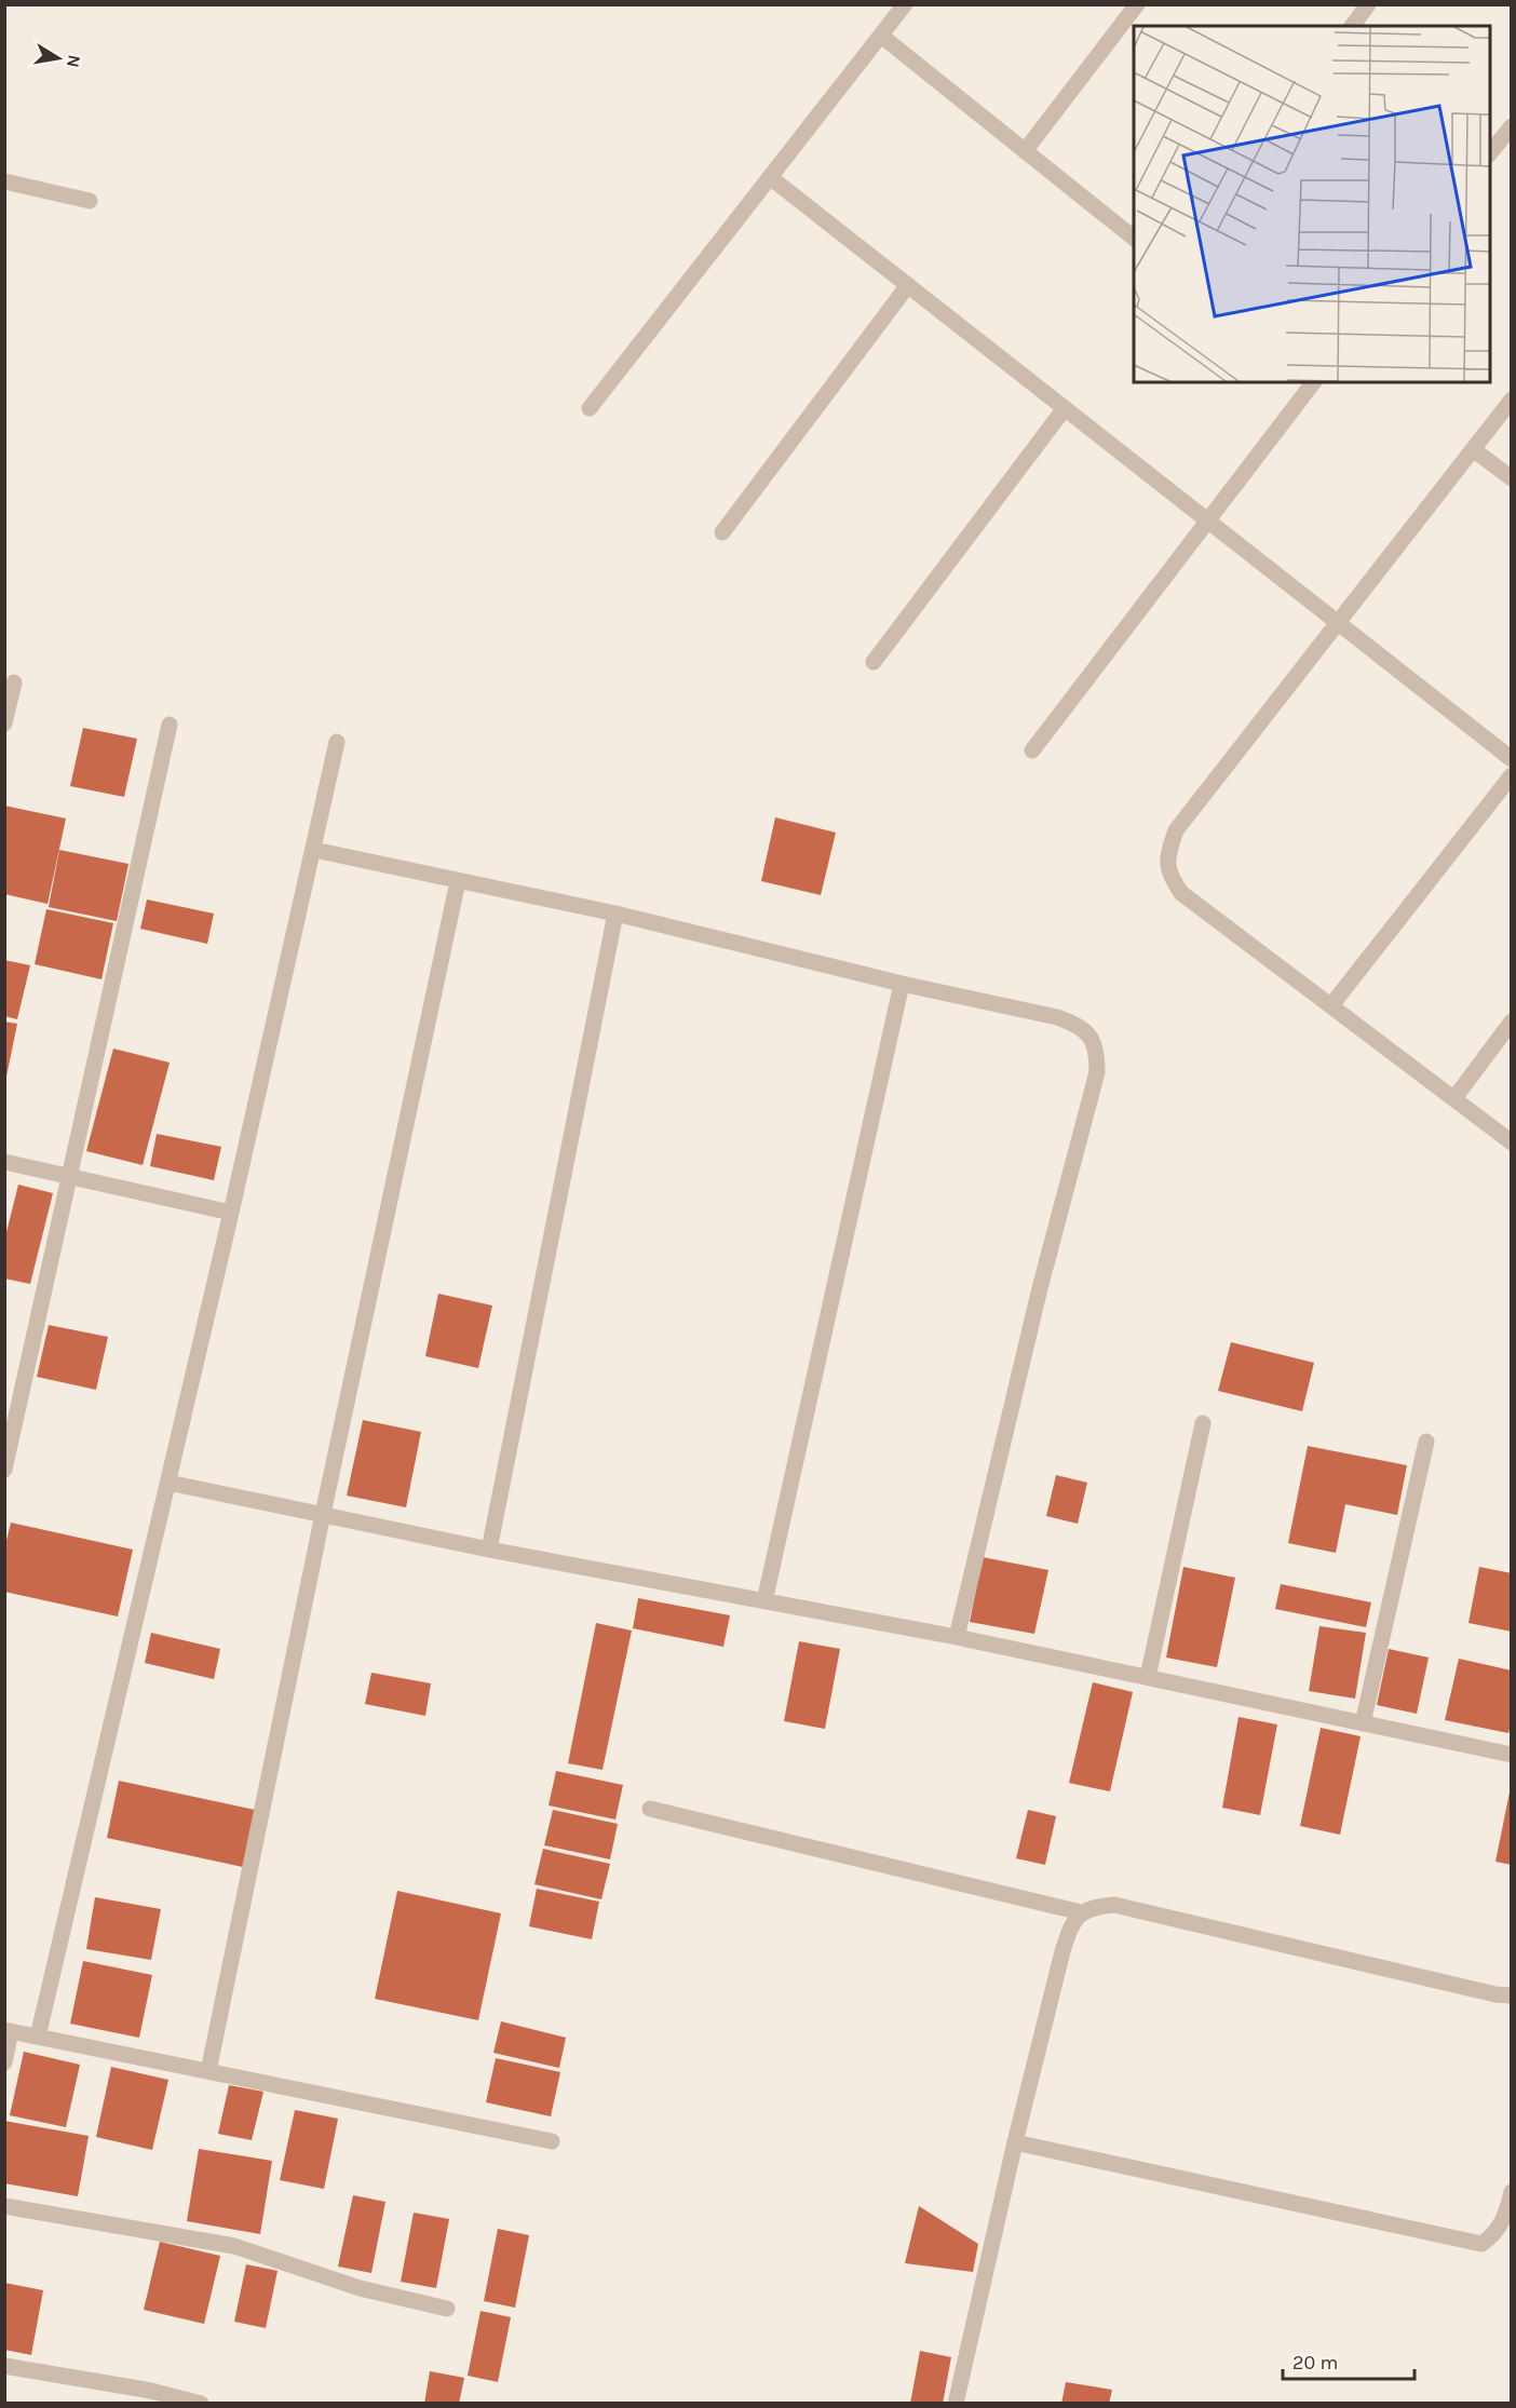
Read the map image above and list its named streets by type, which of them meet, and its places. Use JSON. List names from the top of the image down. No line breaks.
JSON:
{"scale_bar":"20 m","north":"right"}
